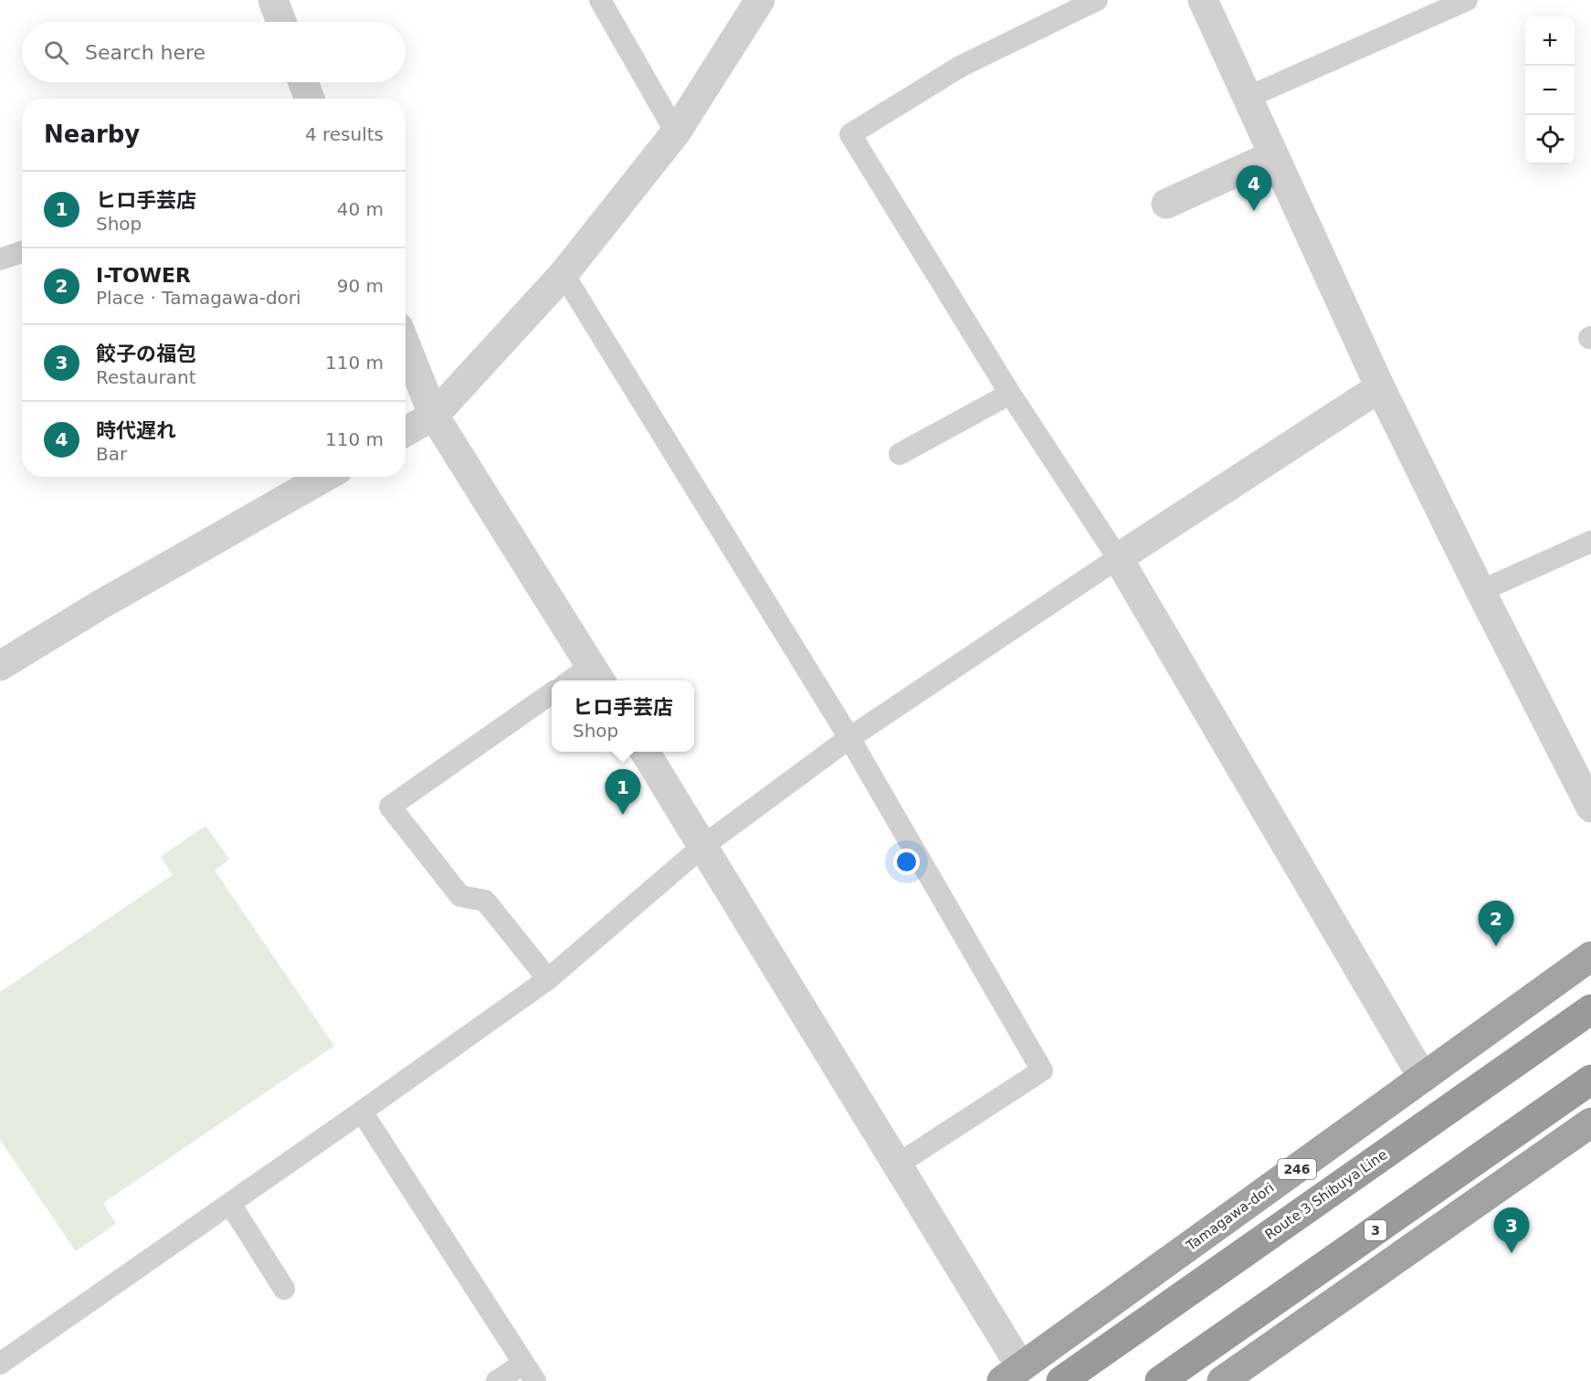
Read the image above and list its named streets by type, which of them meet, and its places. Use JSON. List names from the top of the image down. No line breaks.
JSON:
{"streets":{"highway":["246","Route 3 Shibuya Line","Tamagawa-dori","3"]},"page":{"map_buttons":["+","−"],"search":"Search here","heading":["Nearby","4 results"],"pins":["4","1","2","3"],"list":[{"mark":"1","name":"ヒロ手芸店","note":"Shop","value":"40 m"},{"mark":"2","name":"I-TOWER","note":"Place · Tamagawa-dori","value":"90 m"},{"mark":"3","name":"餃子の福包","note":"Restaurant","value":"110 m"},{"mark":"4","name":"時代遅れ","note":"Bar","value":"110 m"}],"popup":["ヒロ手芸店","Shop"]}}
